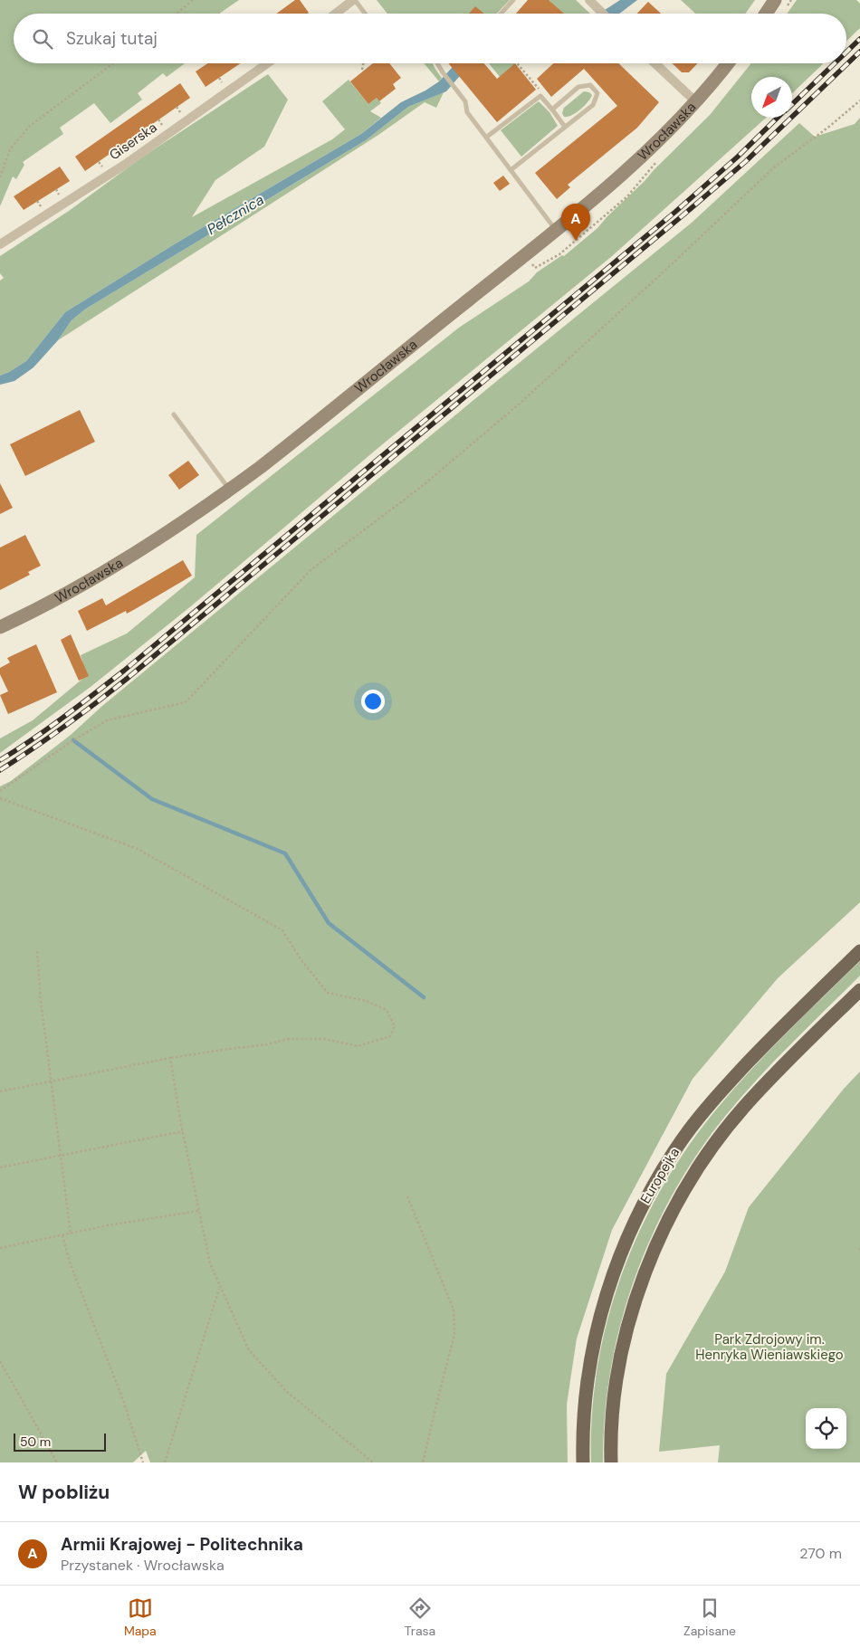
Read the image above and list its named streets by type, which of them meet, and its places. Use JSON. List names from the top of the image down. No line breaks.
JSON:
{"streets":{"main road":["Wrocławska","Europejka"],"street":["Giserska"]},"water":["Pełcznica"],"parks":["Park Zdrojowy im. Henryka Wieniawskiego"],"scale_bar":"50 m","north":"bottom left","page":{"search":"Szukaj tutaj","pins":"A","scale":"50 m","heading":"W pobliżu","list":[{"mark":"A","name":"Armii Krajowej - Politechnika","note":"Przystanek · Wrocławska","value":"270 m"}],"nav":["Mapa","Trasa","Zapisane"]}}
